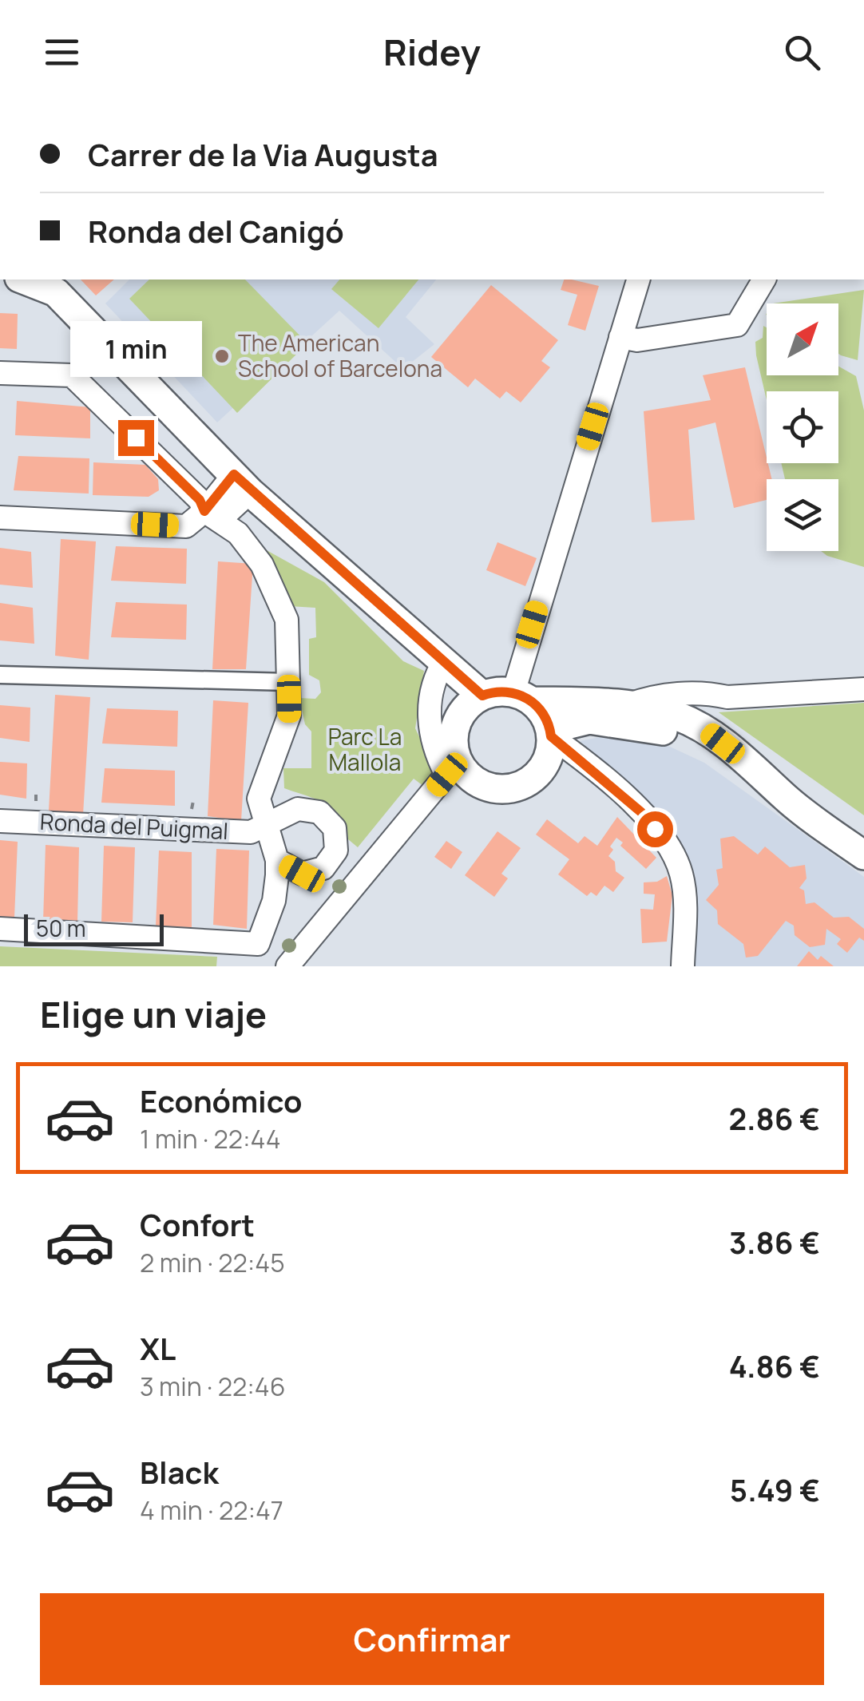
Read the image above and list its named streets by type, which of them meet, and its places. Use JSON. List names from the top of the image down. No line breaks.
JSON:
{"streets":{"street":["Ronda del Puigmal"]},"parks":["Parc La Mallola"],"places":["The American School of Barcelona"],"scale_bar":"50 m","north":"top right","page":{"header":"Ridey","banner":["Carrer de la Via Augusta","Ronda del Canigó"],"bubble":"1 min","scale":"50 m","heading":"Elige un viaje","list":[{"name":"Económico","note":"1 min · 22:44","value":"2.86 €"},{"name":"Confort","note":"2 min · 22:45","value":"3.86 €"},{"name":"XL","note":"3 min · 22:46","value":"4.86 €"},{"name":"Black","note":"4 min · 22:47","value":"5.49 €"}],"buttons":"Confirmar"}}
